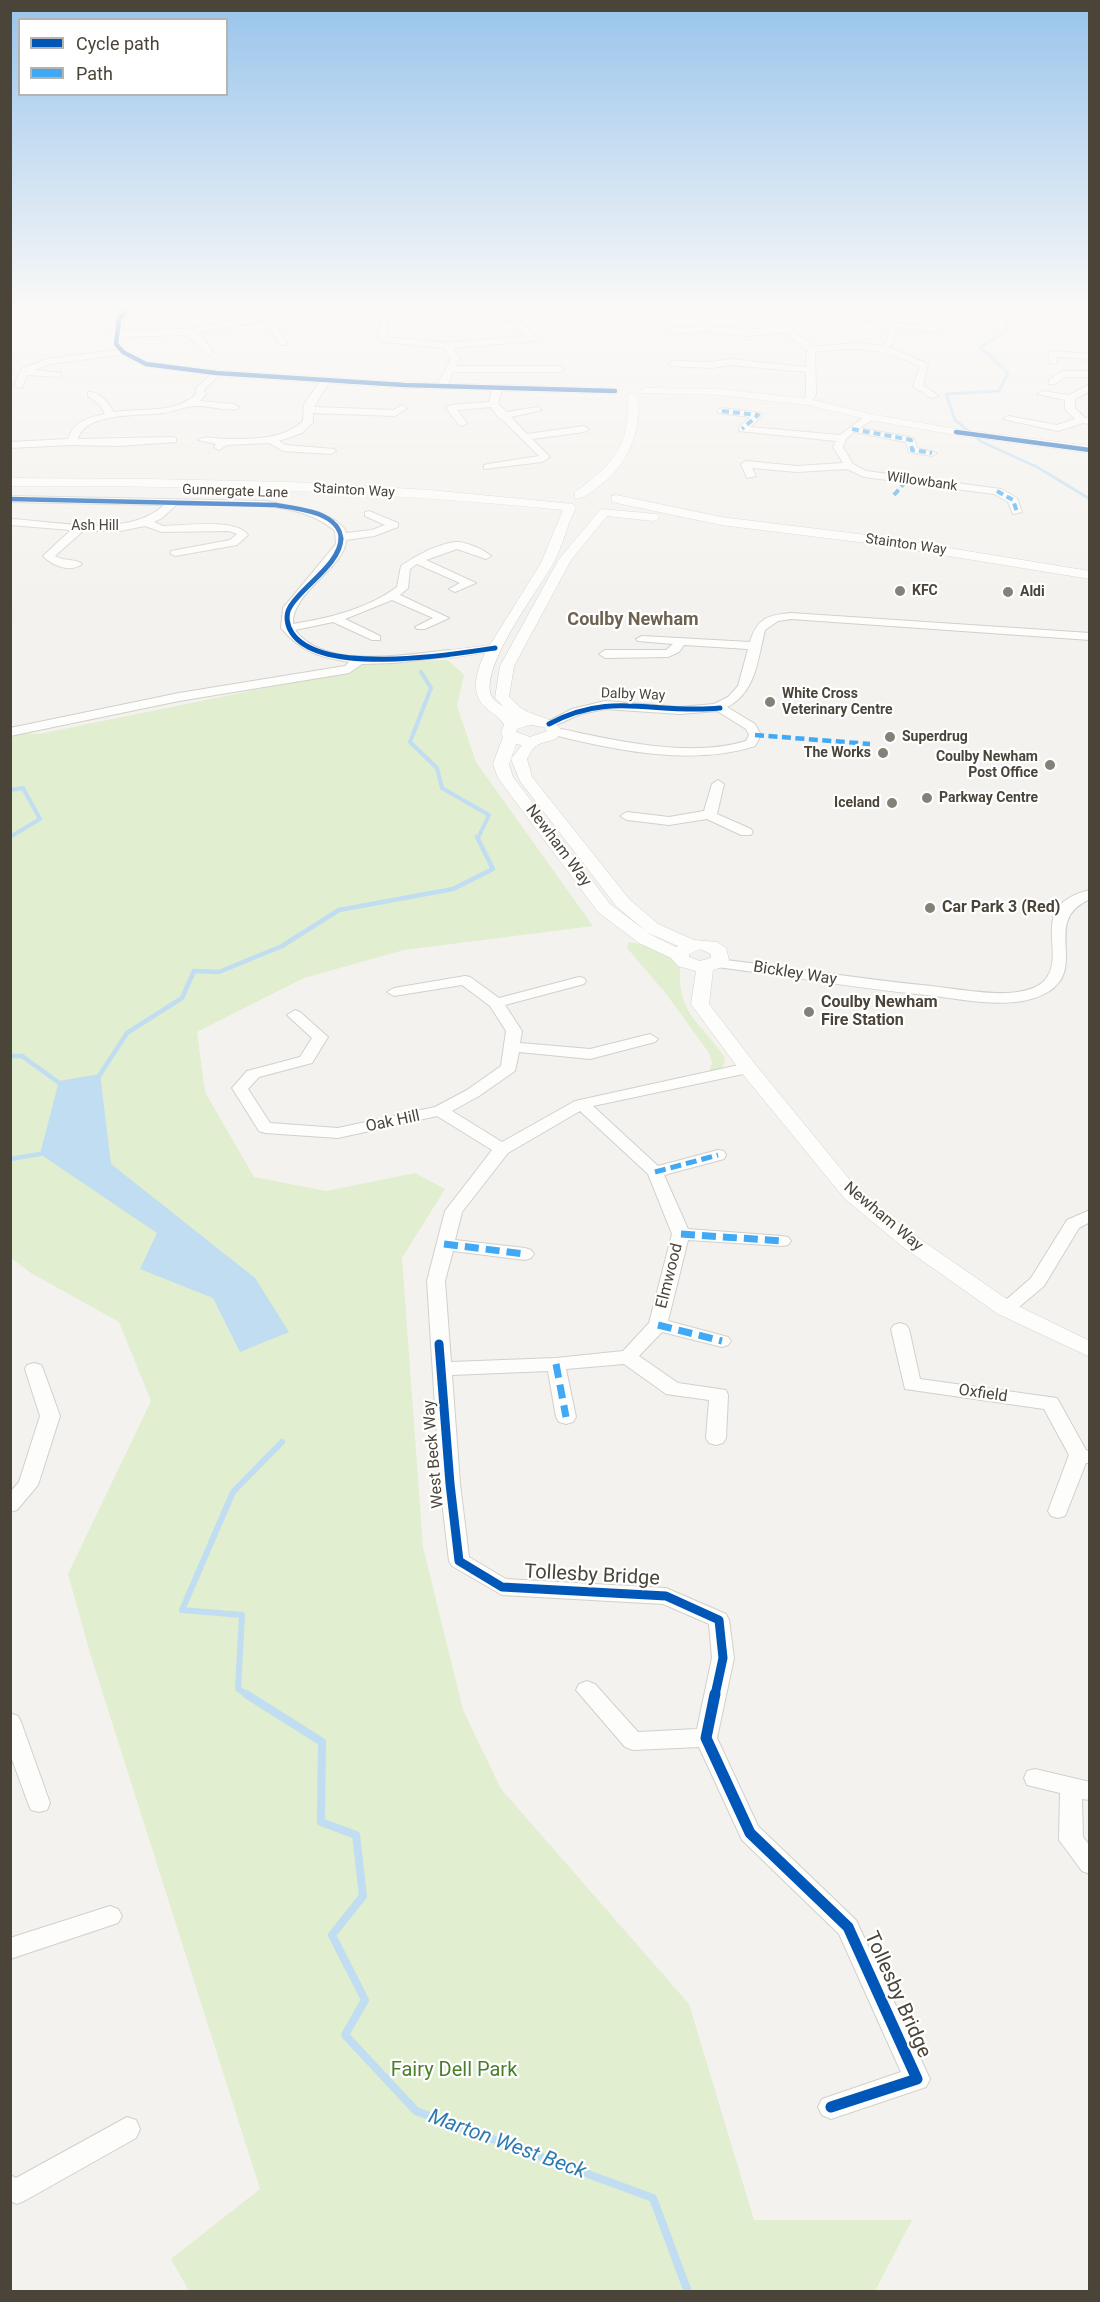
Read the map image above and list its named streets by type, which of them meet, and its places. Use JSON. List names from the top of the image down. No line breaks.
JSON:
{"streets":{"street":["Willowbank","Stainton Way","Gunnergate Lane","Ash Hill","Dalby Way","Newham Way","Bickley Way","Oak Hill","Elmwood","Oxfield","West Beck Way","Tollesby Bridge"]},"crossings":[["Gunnergate Lane","Ash Hill"],["Newham Way","Bickley Way"],["Newham Way","West Beck Way"],["Elmwood","West Beck Way"],["West Beck Way","Tollesby Bridge"]],"districts":["Coulby Newham"],"water":["Marton West Beck"],"parks":["Fairy Dell Park"],"places":["KFC","Aldi","White Cross Veterinary Centre","Superdrug","The Works","Coulby Newham Post Office","Parkway Centre","Iceland","Car Park 3 (Red)","Coulby Newham Fire Station"],"legend":["Cycle path","Path"]}
